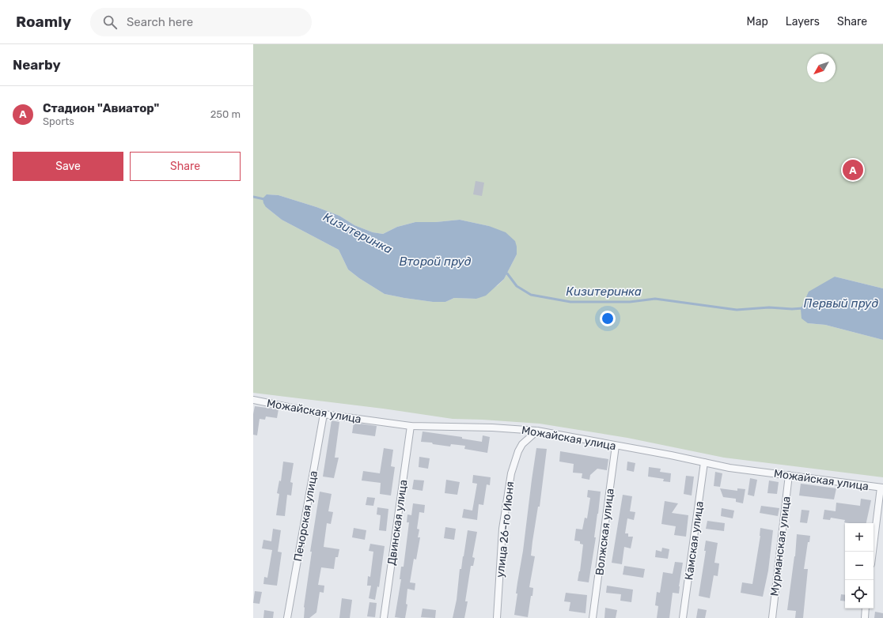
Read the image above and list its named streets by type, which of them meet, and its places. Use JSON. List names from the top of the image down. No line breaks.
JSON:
{"streets":{"street":["Можайская улица","Печорская улица","Двинская улица","улица 26-го Июня","Волжская улица","Камская улица","Мурманская улица"]},"crossings":[["Можайская улица","Печорская улица"],["Можайская улица","Двинская улица"],["Можайская улица","улица 26-го Июня"],["Можайская улица","Волжская улица"],["Можайская улица","Камская улица"],["Можайская улица","Мурманская улица"]],"water":["Кизитеринка","Второй пруд","Первый пруд"],"north":"bottom left","page":{"header":"Roamly","search":"Search here","nav":["Map","Layers","Share"],"heading":"Nearby","list":[{"mark":"A","name":"Стадион \"Авиатор\"","note":"Sports","value":"250 m"}],"buttons":["Save","Share"],"pins":"A","map_buttons":["+","−"]}}
